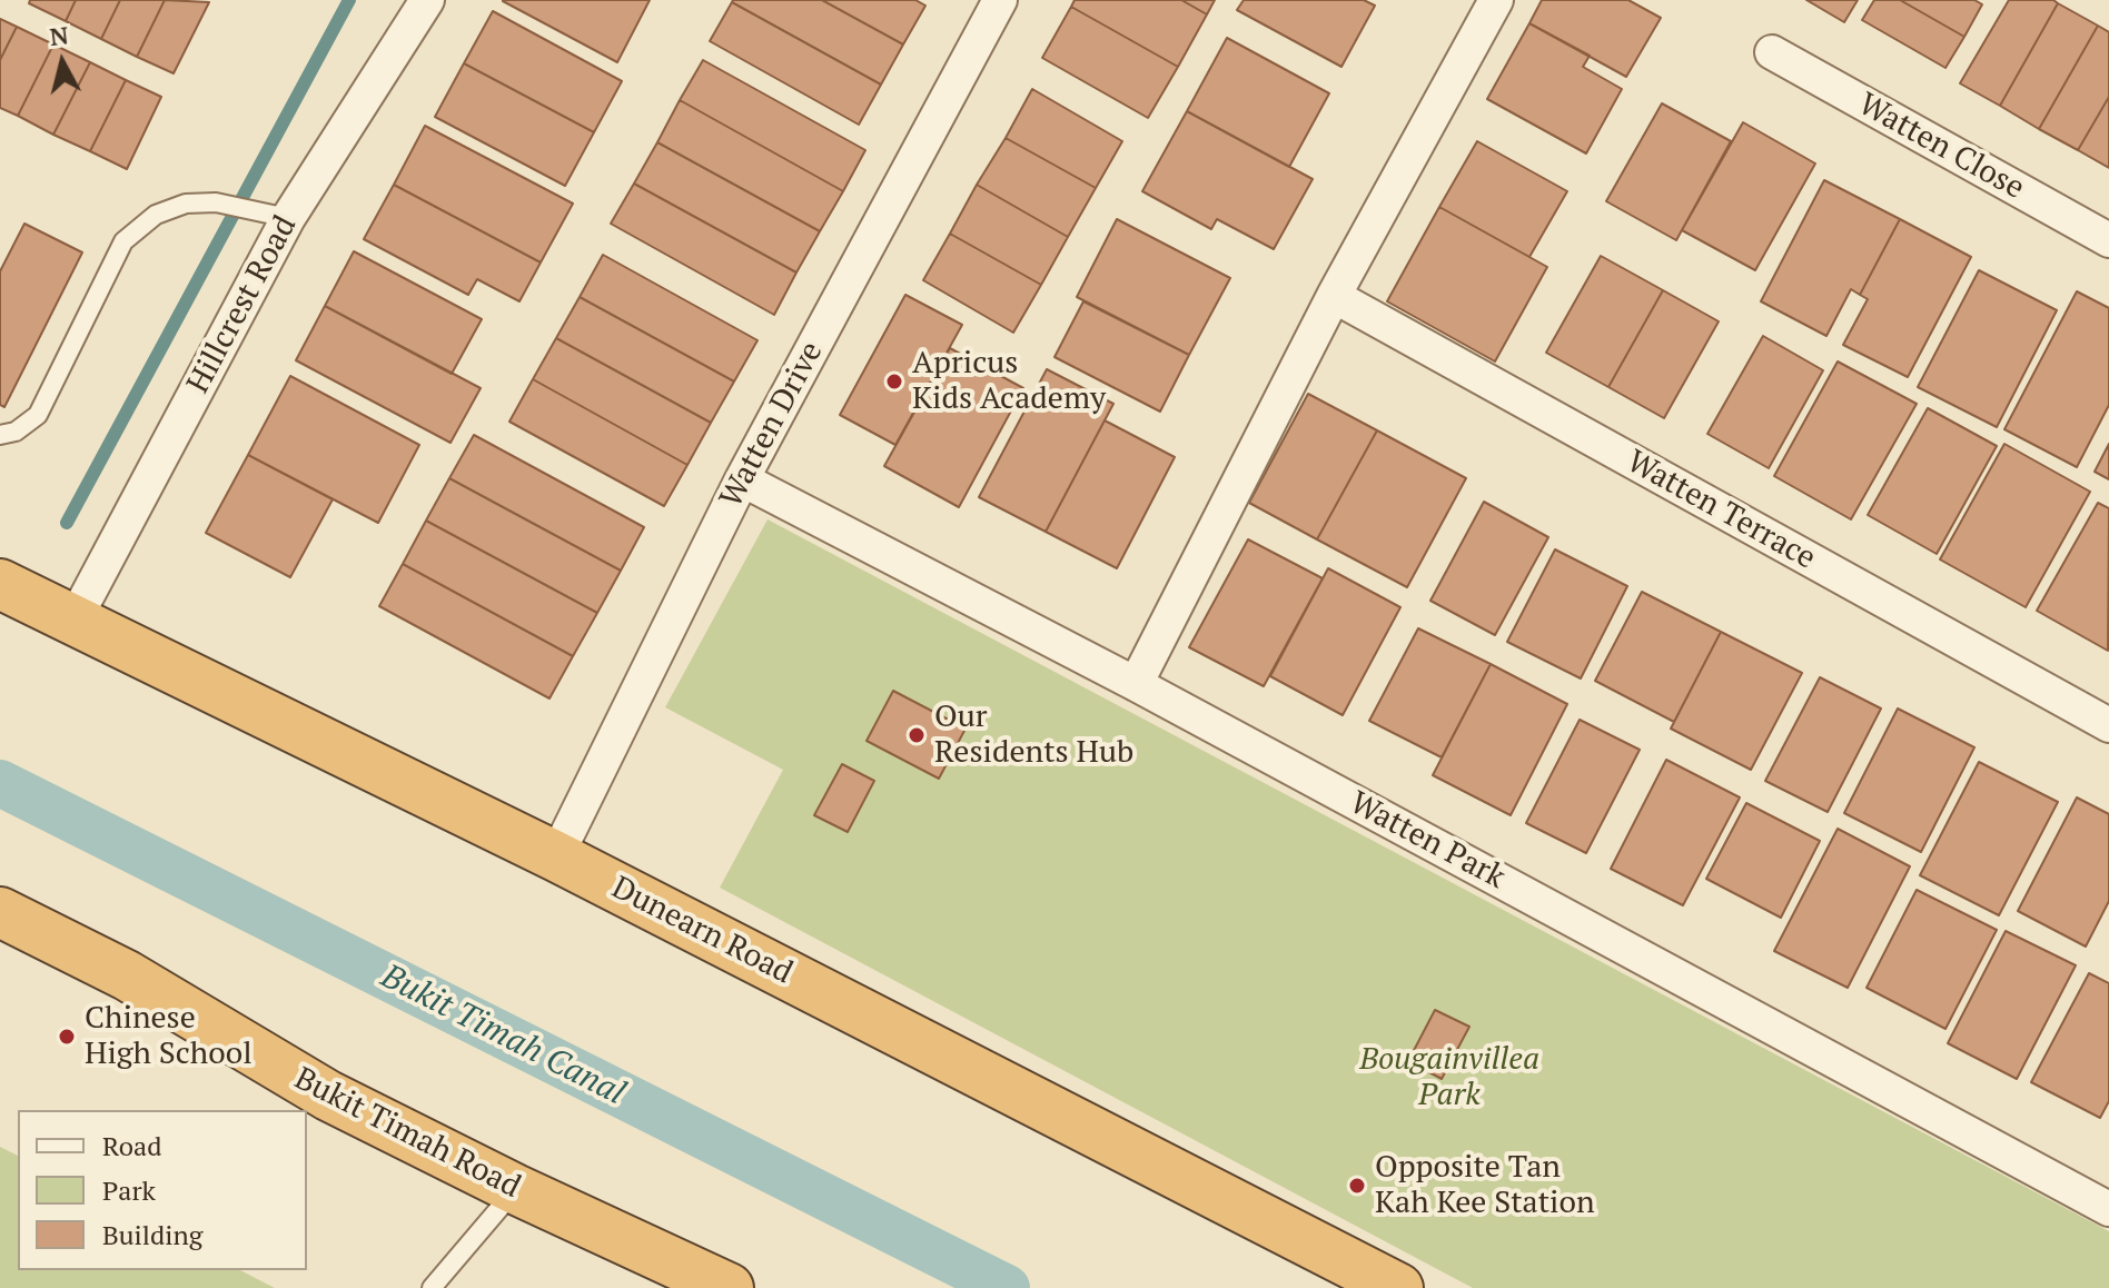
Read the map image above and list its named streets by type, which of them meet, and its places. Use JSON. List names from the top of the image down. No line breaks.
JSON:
{"streets":{"highway":["Dunearn Road","Bukit Timah Road"],"street":["Watten Close","Hillcrest Road","Watten Drive","Watten Terrace","Watten Park"]},"crossings":[["Hillcrest Road","Dunearn Road"],["Watten Drive","Watten Park"],["Watten Drive","Dunearn Road"]],"water":["Bukit Timah Canal"],"parks":["Bougainvillea Park"],"places":["Apricus Kids Academy","Our Residents Hub","Chinese High School","Opposite Tan Kah Kee Station"],"legend":["Road","Park","Building"],"north":"top"}
